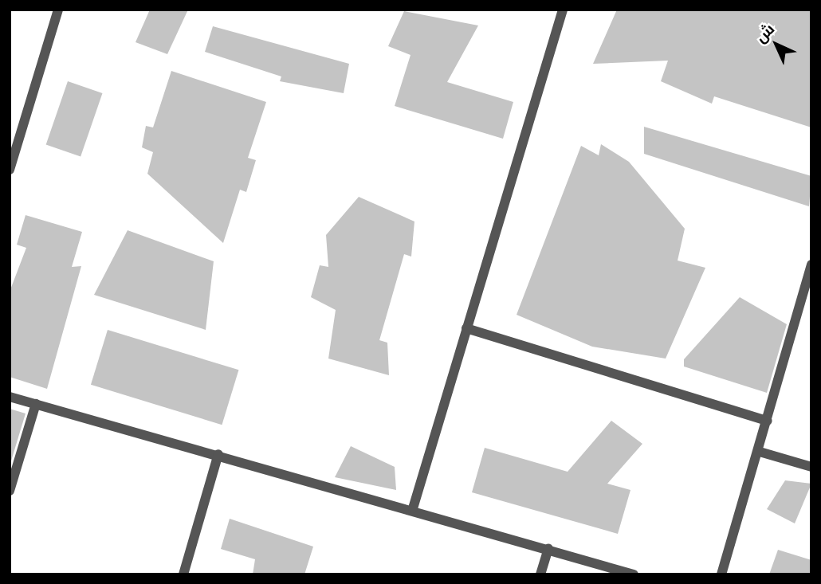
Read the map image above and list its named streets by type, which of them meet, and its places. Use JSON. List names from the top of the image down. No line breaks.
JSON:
{"north":"top left"}
